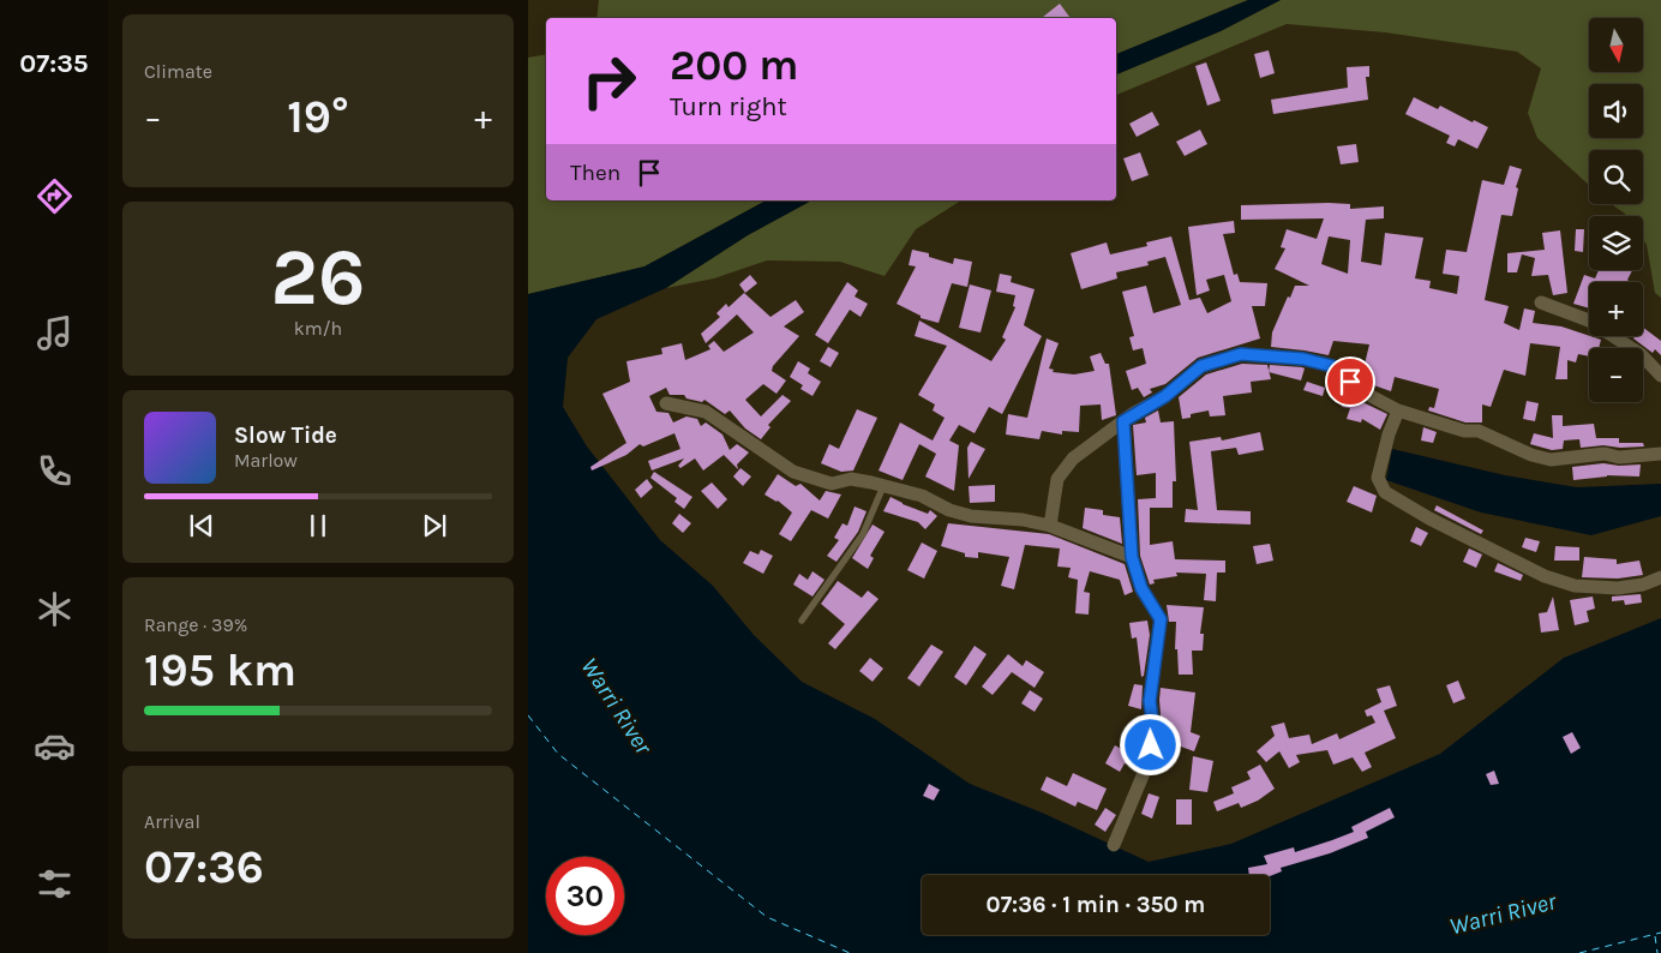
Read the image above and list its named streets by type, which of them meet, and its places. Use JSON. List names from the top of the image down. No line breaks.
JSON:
{"water":["Warri River"],"north":"bottom","page":{"tabs":"07:35","tile":["Climate",["26","km/h"],["Range · 39%","195 km"],["Arrival","07:36"]],"map_buttons":["+","−"],"turn":["200 m","Turn right"],"heat":["−","19°","+"],"then":"Then","song":["Slow Tide","Marlow"],"limit":"30","trip":"07:36 · 1 min · 350 m"}}
